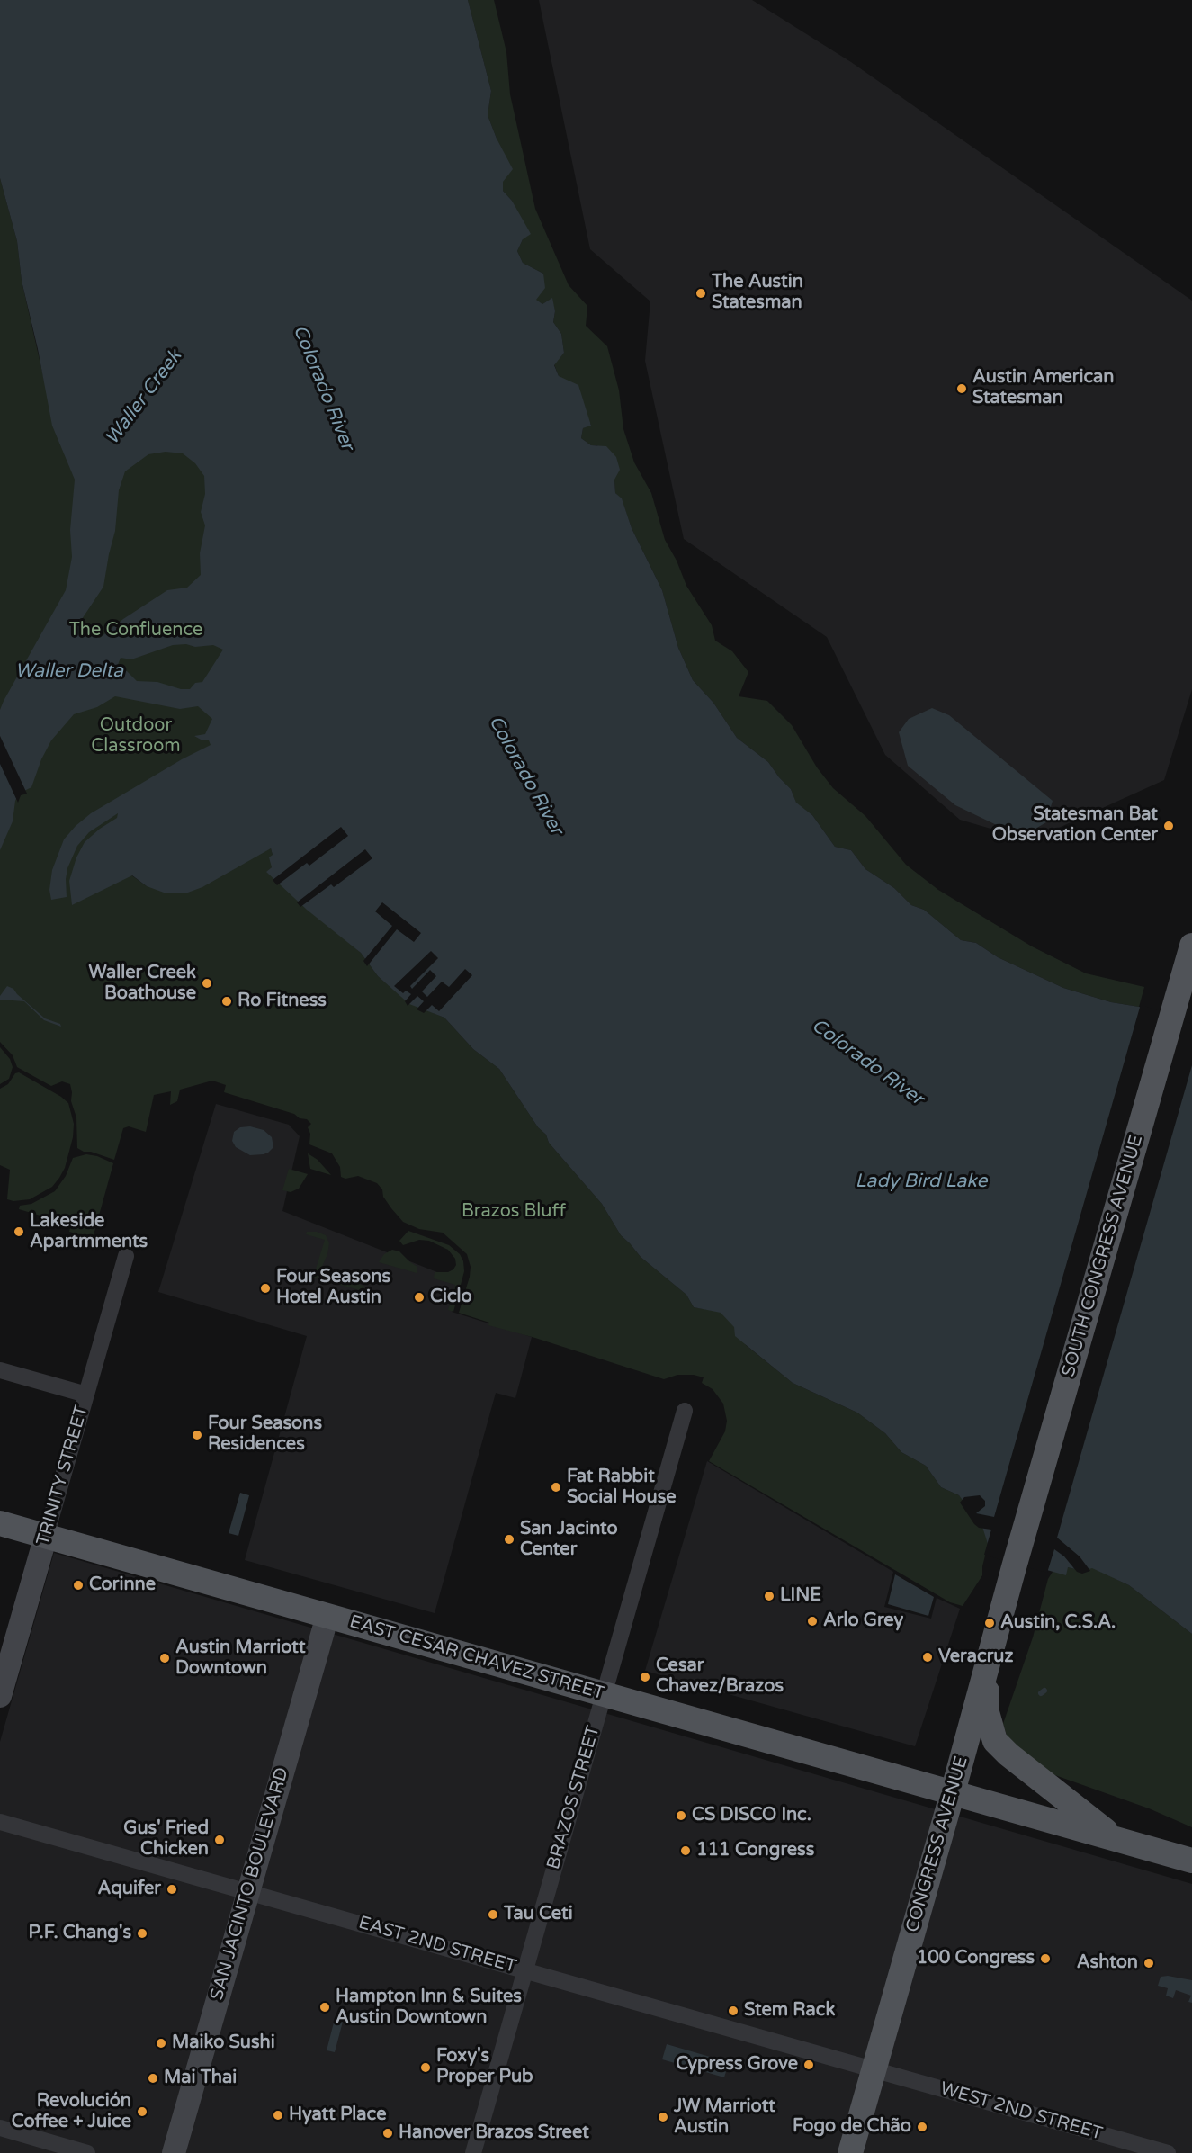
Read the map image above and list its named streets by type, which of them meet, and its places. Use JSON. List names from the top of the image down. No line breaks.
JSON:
{"streets":{"main road":["SOUTH CONGRESS AVENUE","TRINITY STREET","EAST CESAR CHAVEZ STREET","CONGRESS AVENUE","SAN JACINTO BOULEVARD"],"street":["BRAZOS STREET","EAST 2ND STREET","WEST 2ND STREET"]},"crossings":[["SOUTH CONGRESS AVENUE","CONGRESS AVENUE"],["TRINITY STREET","EAST CESAR CHAVEZ STREET"],["EAST CESAR CHAVEZ STREET","BRAZOS STREET"],["EAST CESAR CHAVEZ STREET","CONGRESS AVENUE"],["EAST CESAR CHAVEZ STREET","SAN JACINTO BOULEVARD"],["BRAZOS STREET","EAST 2ND STREET"],["CONGRESS AVENUE","EAST 2ND STREET"],["CONGRESS AVENUE","WEST 2ND STREET"],["SAN JACINTO BOULEVARD","EAST 2ND STREET"],["EAST 2ND STREET","WEST 2ND STREET"]],"water":["Colorado River","Waller Creek","Waller Delta","Lady Bird Lake"],"parks":["The Confluence","Outdoor Classroom","Brazos Bluff"],"places":["The Austin Statesman","Austin American Statesman","Statesman Bat Observation Center","Waller Creek Boathouse","Ro Fitness","Lakeside Apartmments","Four Seasons Hotel Austin","Ciclo","Four Seasons Residences","Fat Rabbit Social House","San Jacinto Center","Corinne","LINE","Arlo Grey","Austin, C.S.A.","Veracruz","Austin Marriott Downtown","Cesar Chavez/Brazos","CS DISCO Inc.","Gus' Fried Chicken","111 Congress","Aquifer","Tau Ceti","P.F. Chang's","100 Congress","Ashton","Hampton Inn & Suites Austin Downtown","Stem Rack","Maiko Sushi","Cypress Grove","Foxy's Proper Pub","Mai Thai","Revolución Coffee + Juice","Hyatt Place","JW Marriott Austin","Fogo de Chão","Hanover Brazos Street"]}
